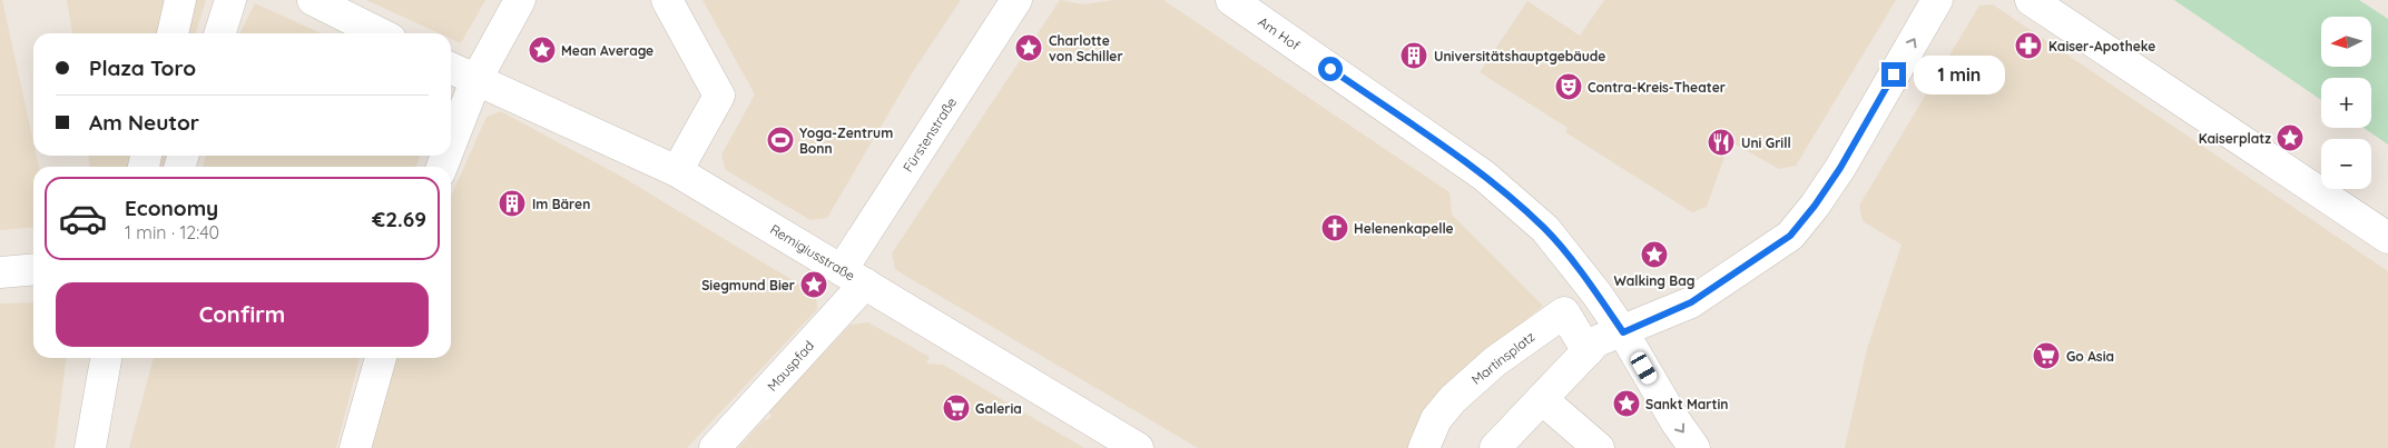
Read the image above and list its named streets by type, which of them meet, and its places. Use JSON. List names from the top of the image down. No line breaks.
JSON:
{"streets":{"street":["Am Hof","Fürstenstraße","Remigiusstraße","Martinsplatz","Mauspfad"]},"crossings":[["Fürstenstraße","Remigiusstraße"],["Fürstenstraße","Mauspfad"],["Remigiusstraße","Mauspfad"]],"places":{"pharmacy":["Kaiser-Apotheke"],"place":["Charlotte von Schiller","Mean Average","Kaiserplatz","Walking Bag","Siegmund Bier","Sankt Martin"],"building":["Universitätshauptgebäude","Im Bären"],"theatre":["Contra-Kreis-Theater"],"sports":["Yoga-Zentrum Bonn"],"restaurant":["Uni Grill"],"church":["Helenenkapelle"],"supermarket":["Go Asia","Galeria"]},"north":"left","page":{"map_buttons":["+","−"],"banner":["Plaza Toro","Am Neutor"],"bubble":"1 min","list":[{"name":"Economy","note":"1 min · 12:40","value":"€2.69"}],"buttons":"Confirm"}}
